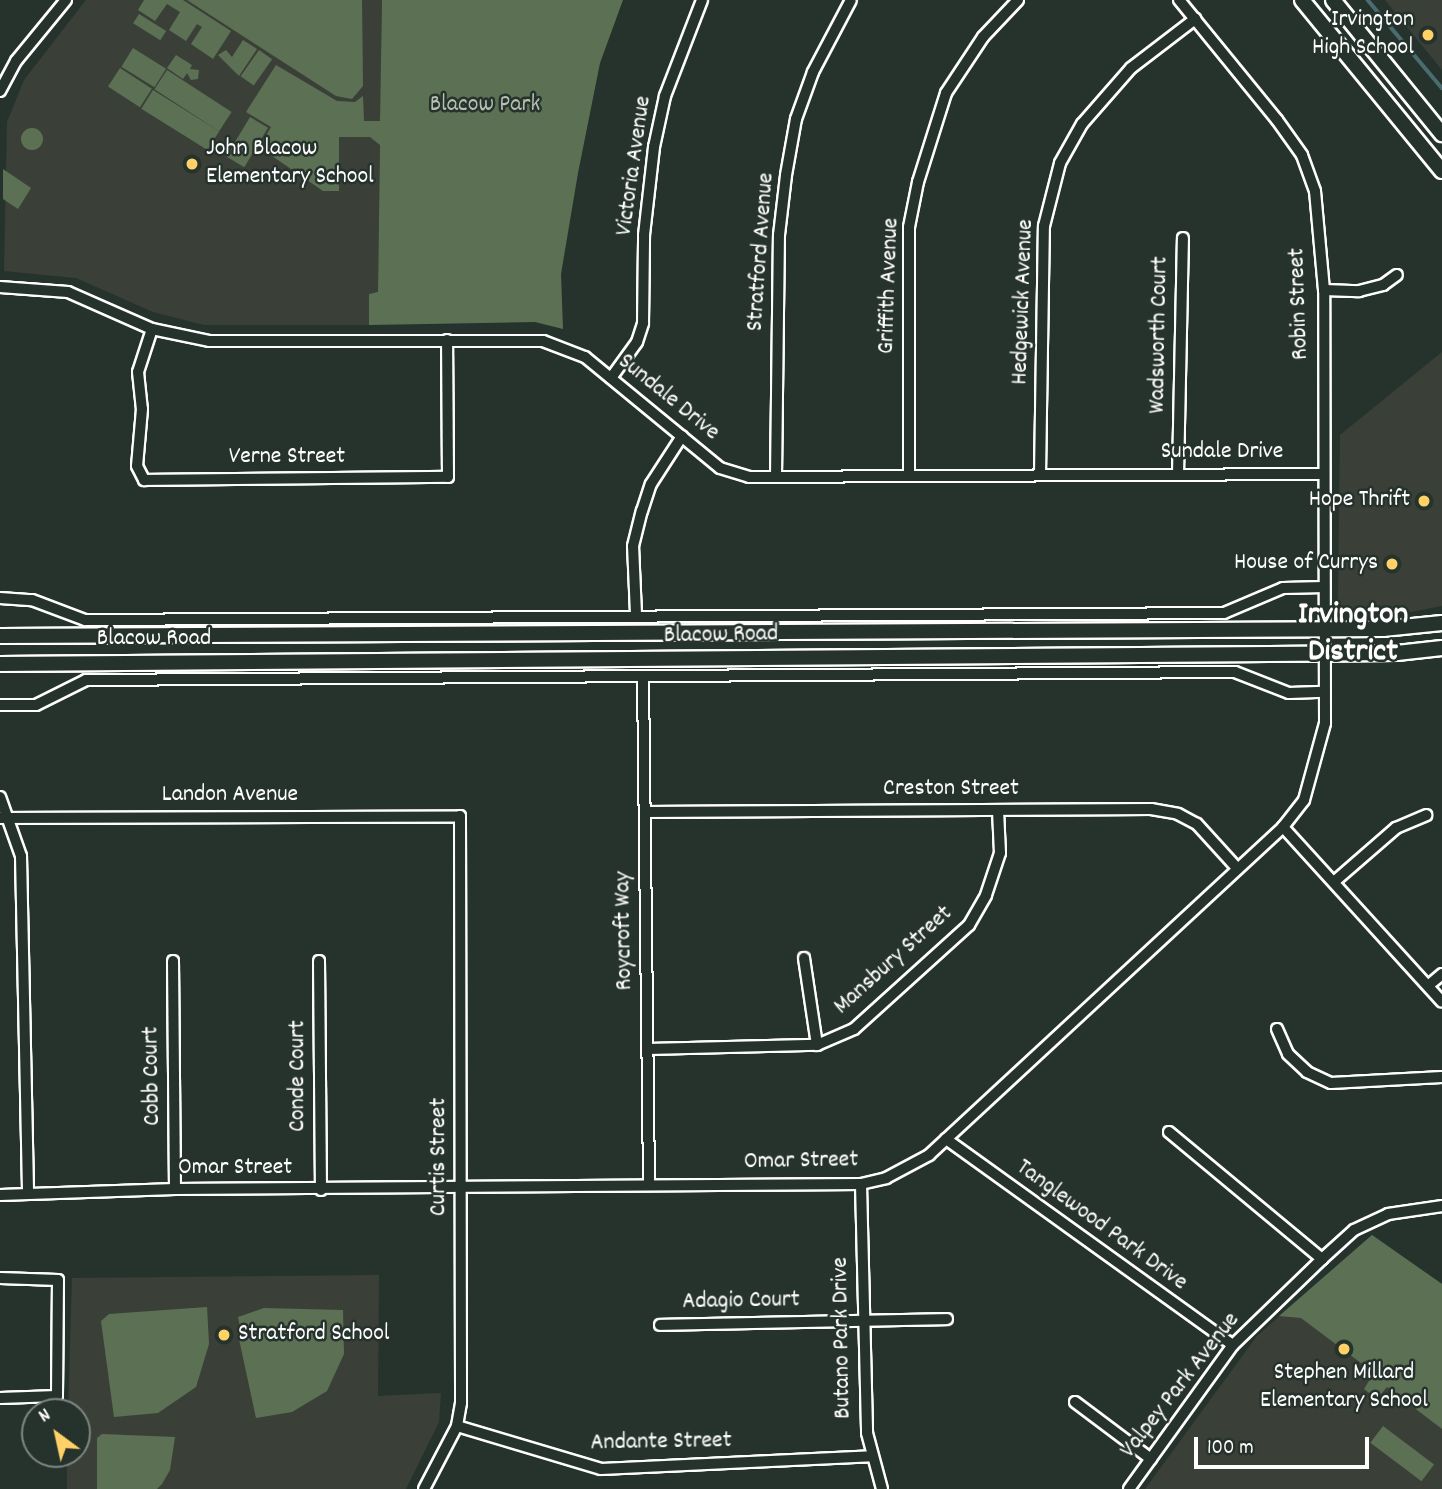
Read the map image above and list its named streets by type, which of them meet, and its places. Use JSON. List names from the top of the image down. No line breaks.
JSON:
{"streets":{"main road":["Blacow Road"],"street":["Victoria Avenue","Stratford Avenue","Griffith Avenue","Hedgewick Avenue","Robin Street","Wadsworth Court","Sundale Drive","Verne Street","Creston Street","Landon Avenue","Roycroft Way","Mansbury Street","Cobb Court","Conde Court","Curtis Street","Omar Street","Tanglewood Park Drive","Adagio Court","Butano Park Drive","Valpey Park Avenue","Andante Street"]},"crossings":[["Victoria Avenue","Sundale Drive"],["Stratford Avenue","Sundale Drive"],["Griffith Avenue","Sundale Drive"],["Hedgewick Avenue","Robin Street"],["Hedgewick Avenue","Sundale Drive"],["Robin Street","Sundale Drive"],["Robin Street","Blacow Road"],["Robin Street","Omar Street"],["Wadsworth Court","Sundale Drive"],["Sundale Drive","Verne Street"],["Blacow Road","Roycroft Way"],["Blacow Road","Omar Street"],["Creston Street","Roycroft Way"],["Creston Street","Mansbury Street"],["Creston Street","Omar Street"],["Landon Avenue","Curtis Street"],["Roycroft Way","Mansbury Street"],["Roycroft Way","Omar Street"],["Cobb Court","Omar Street"],["Conde Court","Omar Street"],["Curtis Street","Omar Street"],["Curtis Street","Andante Street"],["Omar Street","Tanglewood Park Drive"],["Omar Street","Butano Park Drive"],["Tanglewood Park Drive","Valpey Park Avenue"],["Adagio Court","Butano Park Drive"],["Butano Park Drive","Andante Street"]],"districts":["Irvington District"],"parks":["Blacow Park"],"places":["Irvington High School","John Blacow Elementary School","Hope Thrift","House of Currys","Stratford School","Stephen Millard Elementary School"],"scale_bar":"100 m","north":"top left"}
